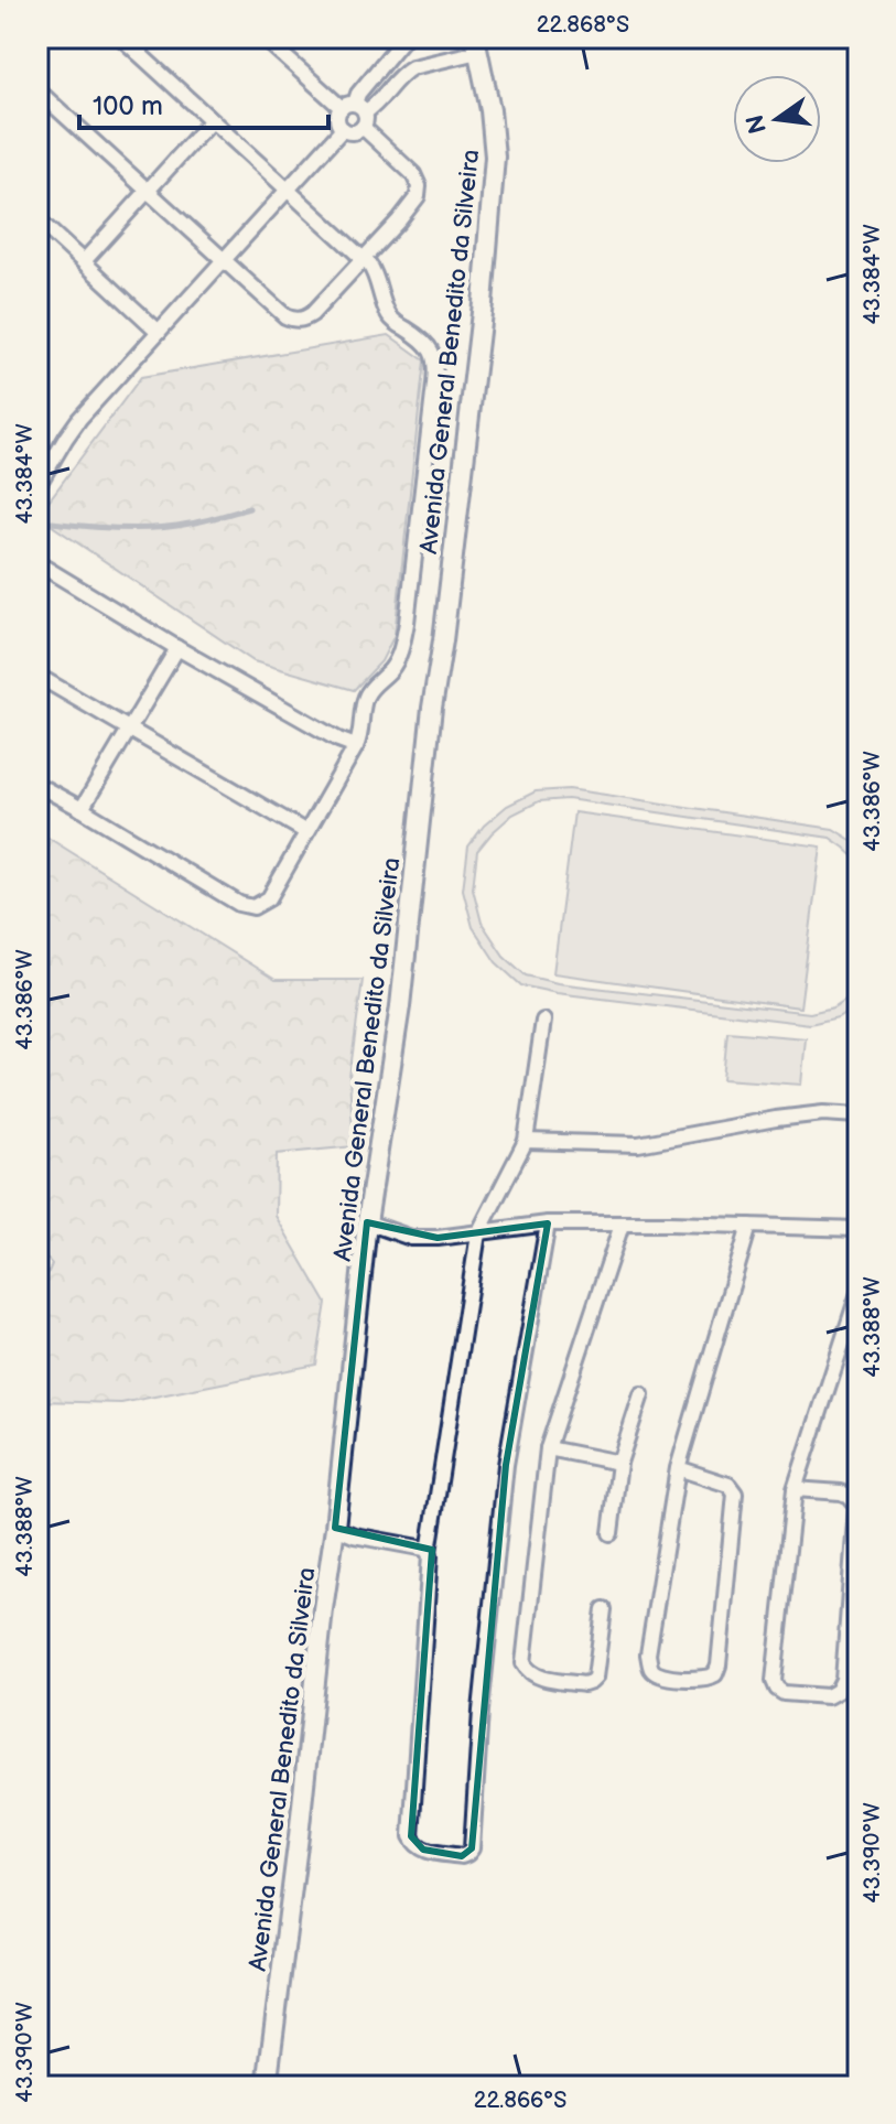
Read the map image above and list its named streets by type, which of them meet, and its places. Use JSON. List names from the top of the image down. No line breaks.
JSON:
{"streets":{"main road":["Avenida General Benedito da Silveira"]},"scale_bar":"100 m","north":"left","coordinates":["22.868°S","43.384°W","43.386°W","43.388°W","43.390°W","22.866°S"]}
